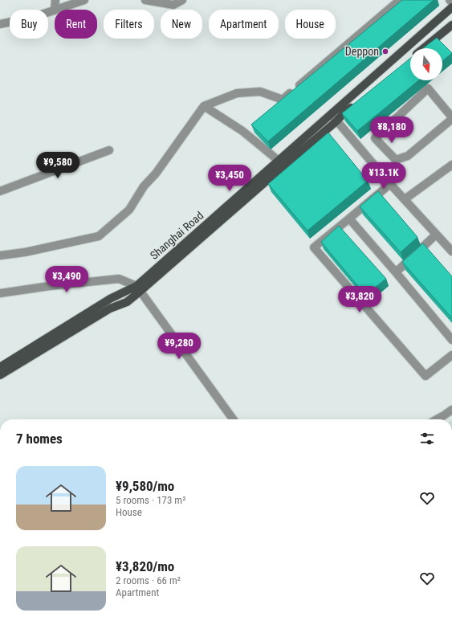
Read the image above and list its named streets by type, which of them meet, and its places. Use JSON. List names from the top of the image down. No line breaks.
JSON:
{"streets":{"main road":["Shanghai Road"]},"places":["Deppon"],"north":"bottom","page":{"chip":["Buy","Rent","Filters","New","Apartment","House"],"price":["¥8,180","¥9,580","¥13.1K","¥3,450","¥3,490","¥3,820","¥9,280"],"heading":"7 homes","list":[{"name":"¥9,580/mo","note":"5 rooms · 173 m² · House"},{"name":"¥3,820/mo","note":"2 rooms · 66 m² · Apartment"}]}}
